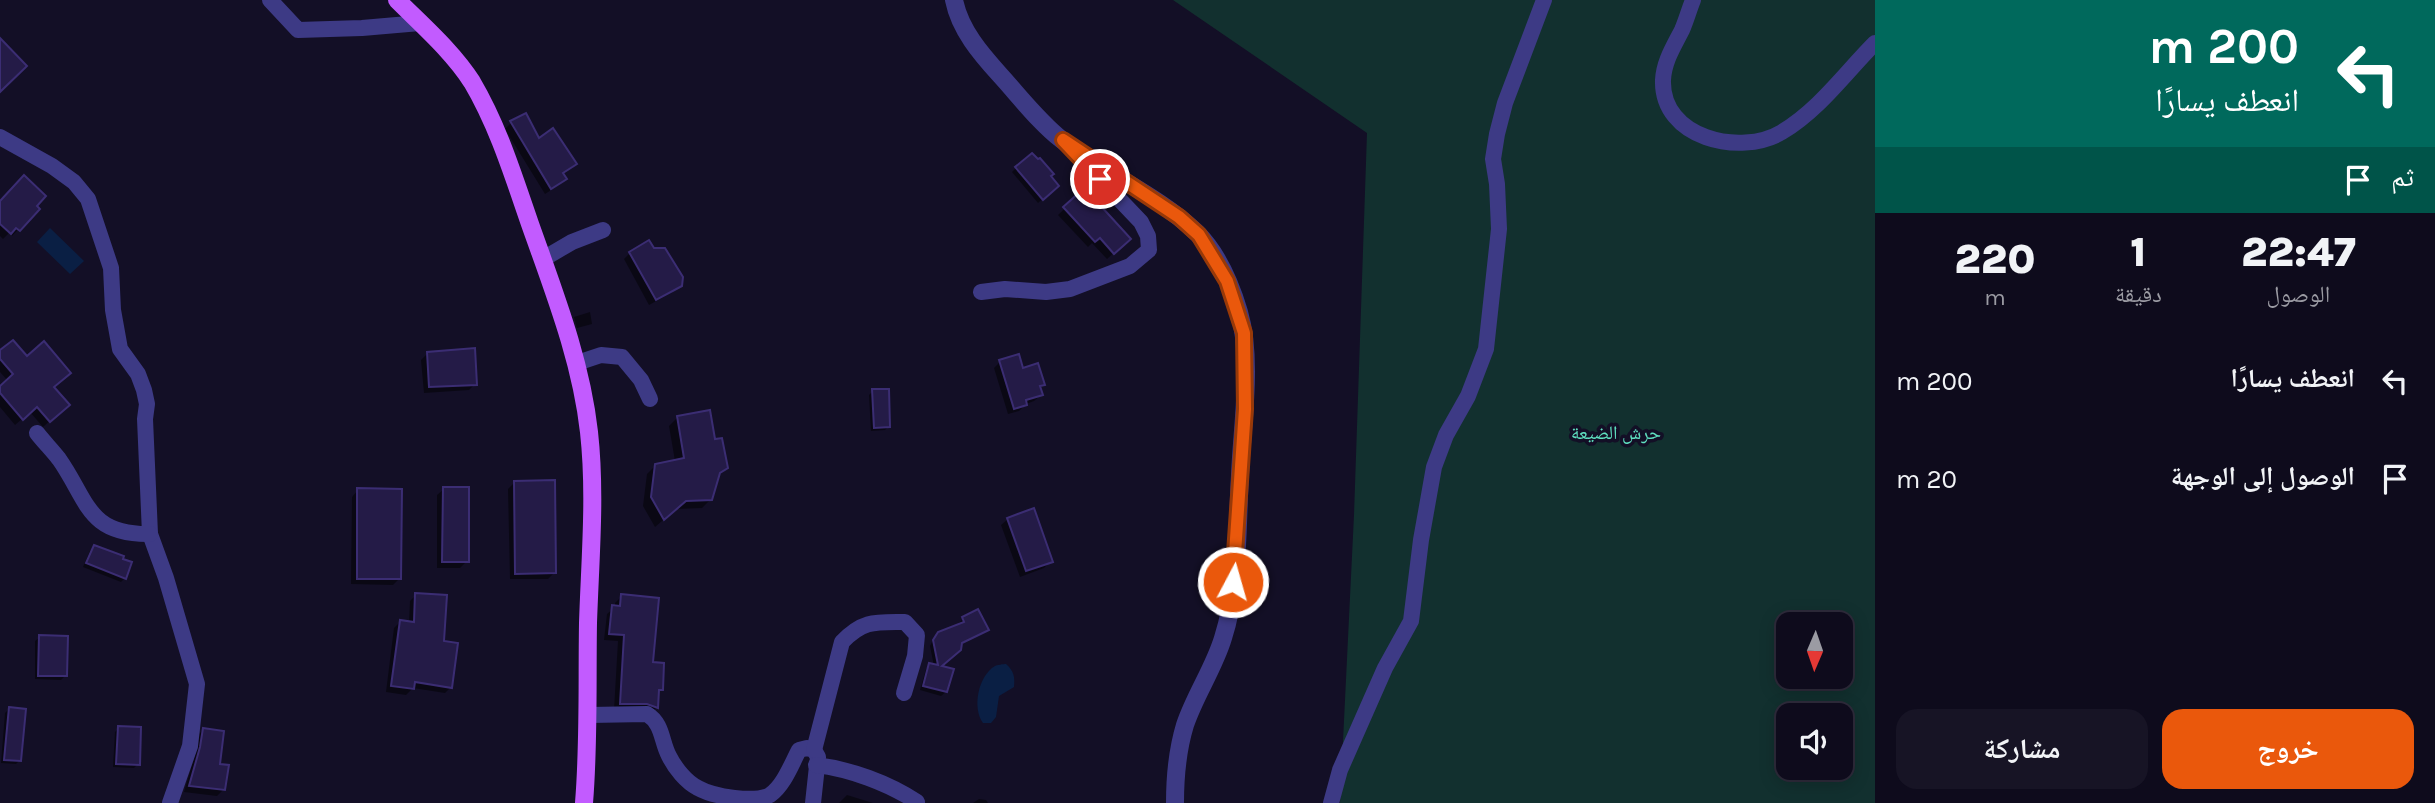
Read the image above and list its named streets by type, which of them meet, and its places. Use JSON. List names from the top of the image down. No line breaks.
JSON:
{"parks":["حرش الضيعة"],"north":"bottom","page":{"turn":["200 m","انعطف يسارًا"],"then":"ثم","eta":["22:47","الوصول","1","دقيقة","220","m"],"list":[{"name":"انعطف يسارًا","value":"200 m"},{"name":"الوصول إلى الوجهة","value":"20 m"}],"buttons":["خروج","مشاركة"]}}
